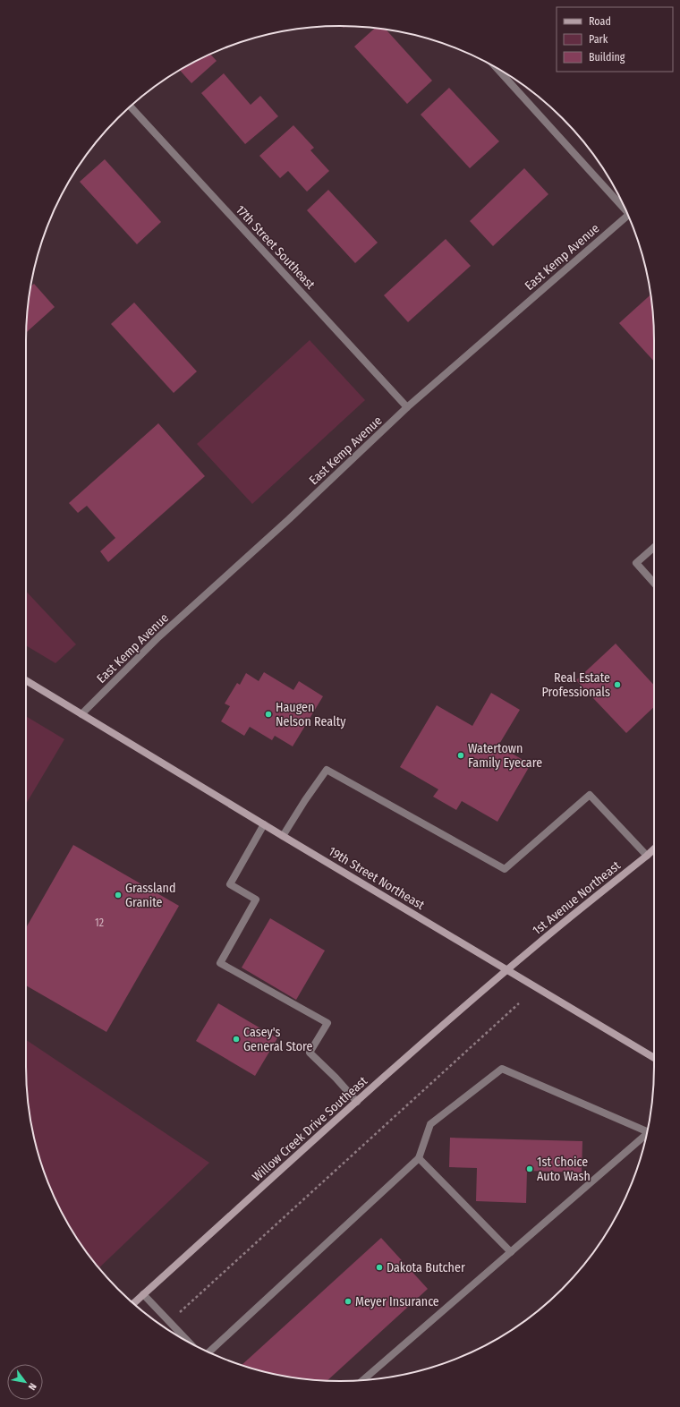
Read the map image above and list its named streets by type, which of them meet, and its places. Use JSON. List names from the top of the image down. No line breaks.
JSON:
{"streets":{"main road":["19th Street Northeast","1st Avenue Northeast","Willow Creek Drive Southeast"],"street":["17th Street Southeast","East Kemp Avenue"]},"crossings":[["17th Street Southeast","East Kemp Avenue"],["East Kemp Avenue","19th Street Northeast"],["19th Street Northeast","1st Avenue Northeast"],["19th Street Northeast","Willow Creek Drive Southeast"],["1st Avenue Northeast","Willow Creek Drive Southeast"]],"places":["Real Estate Professionals","Haugen Nelson Realty","Watertown Family Eyecare","Grassland Granite","Casey's General Store","1st Choice Auto Wash","Dakota Butcher","Meyer Insurance"],"house_numbers":["12"],"legend":["Road","Park","Building"],"north":"bottom right"}
